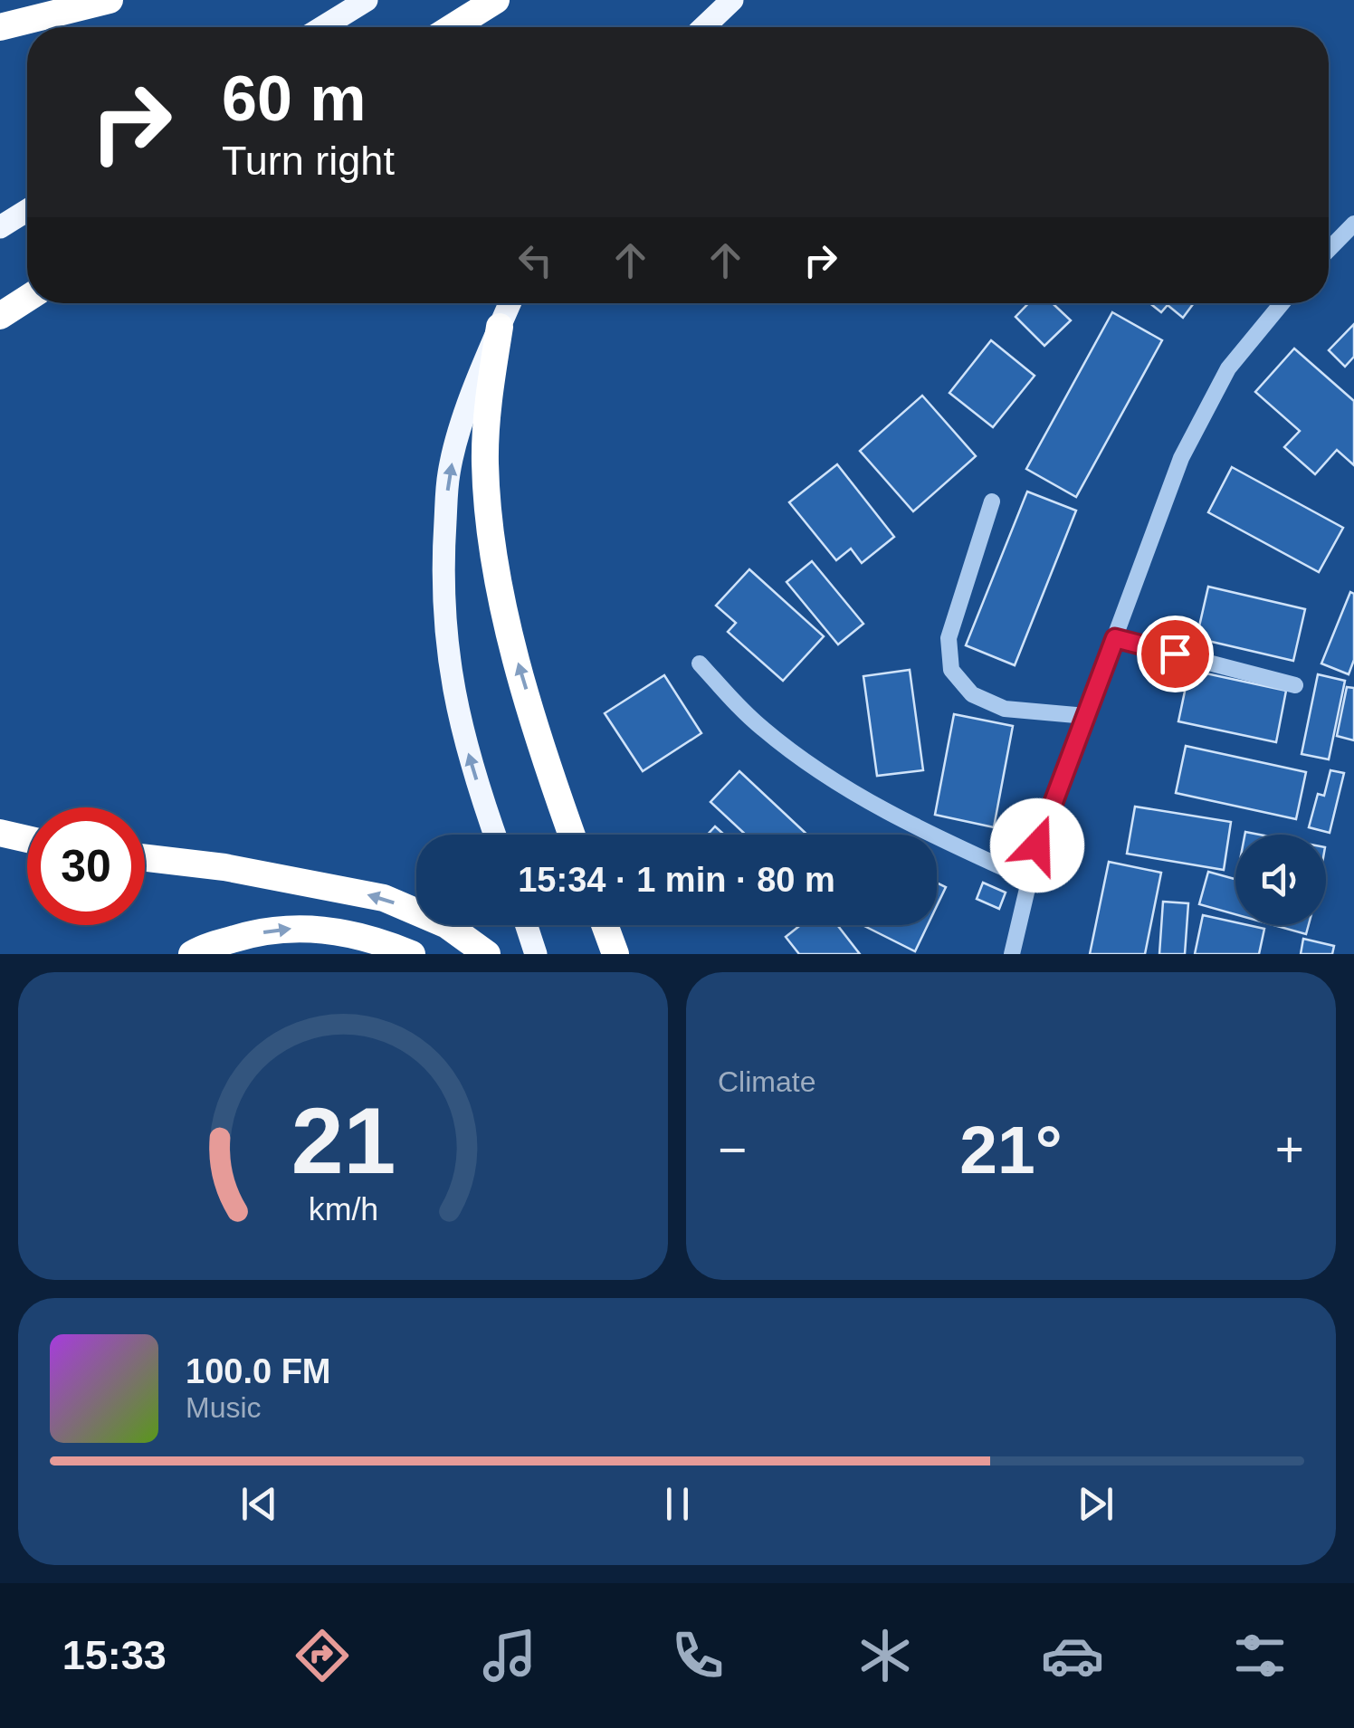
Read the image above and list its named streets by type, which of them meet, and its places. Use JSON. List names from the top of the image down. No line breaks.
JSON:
{"page":{"turn":["60 m","Turn right"],"limit":"30","trip":"15:34 · 1 min · 80 m","tile":"Climate","heat":["−","21°","+"],"song":["100.0 FM","Music"],"tabs":"15:33","gauge":["21","km/h"]}}
